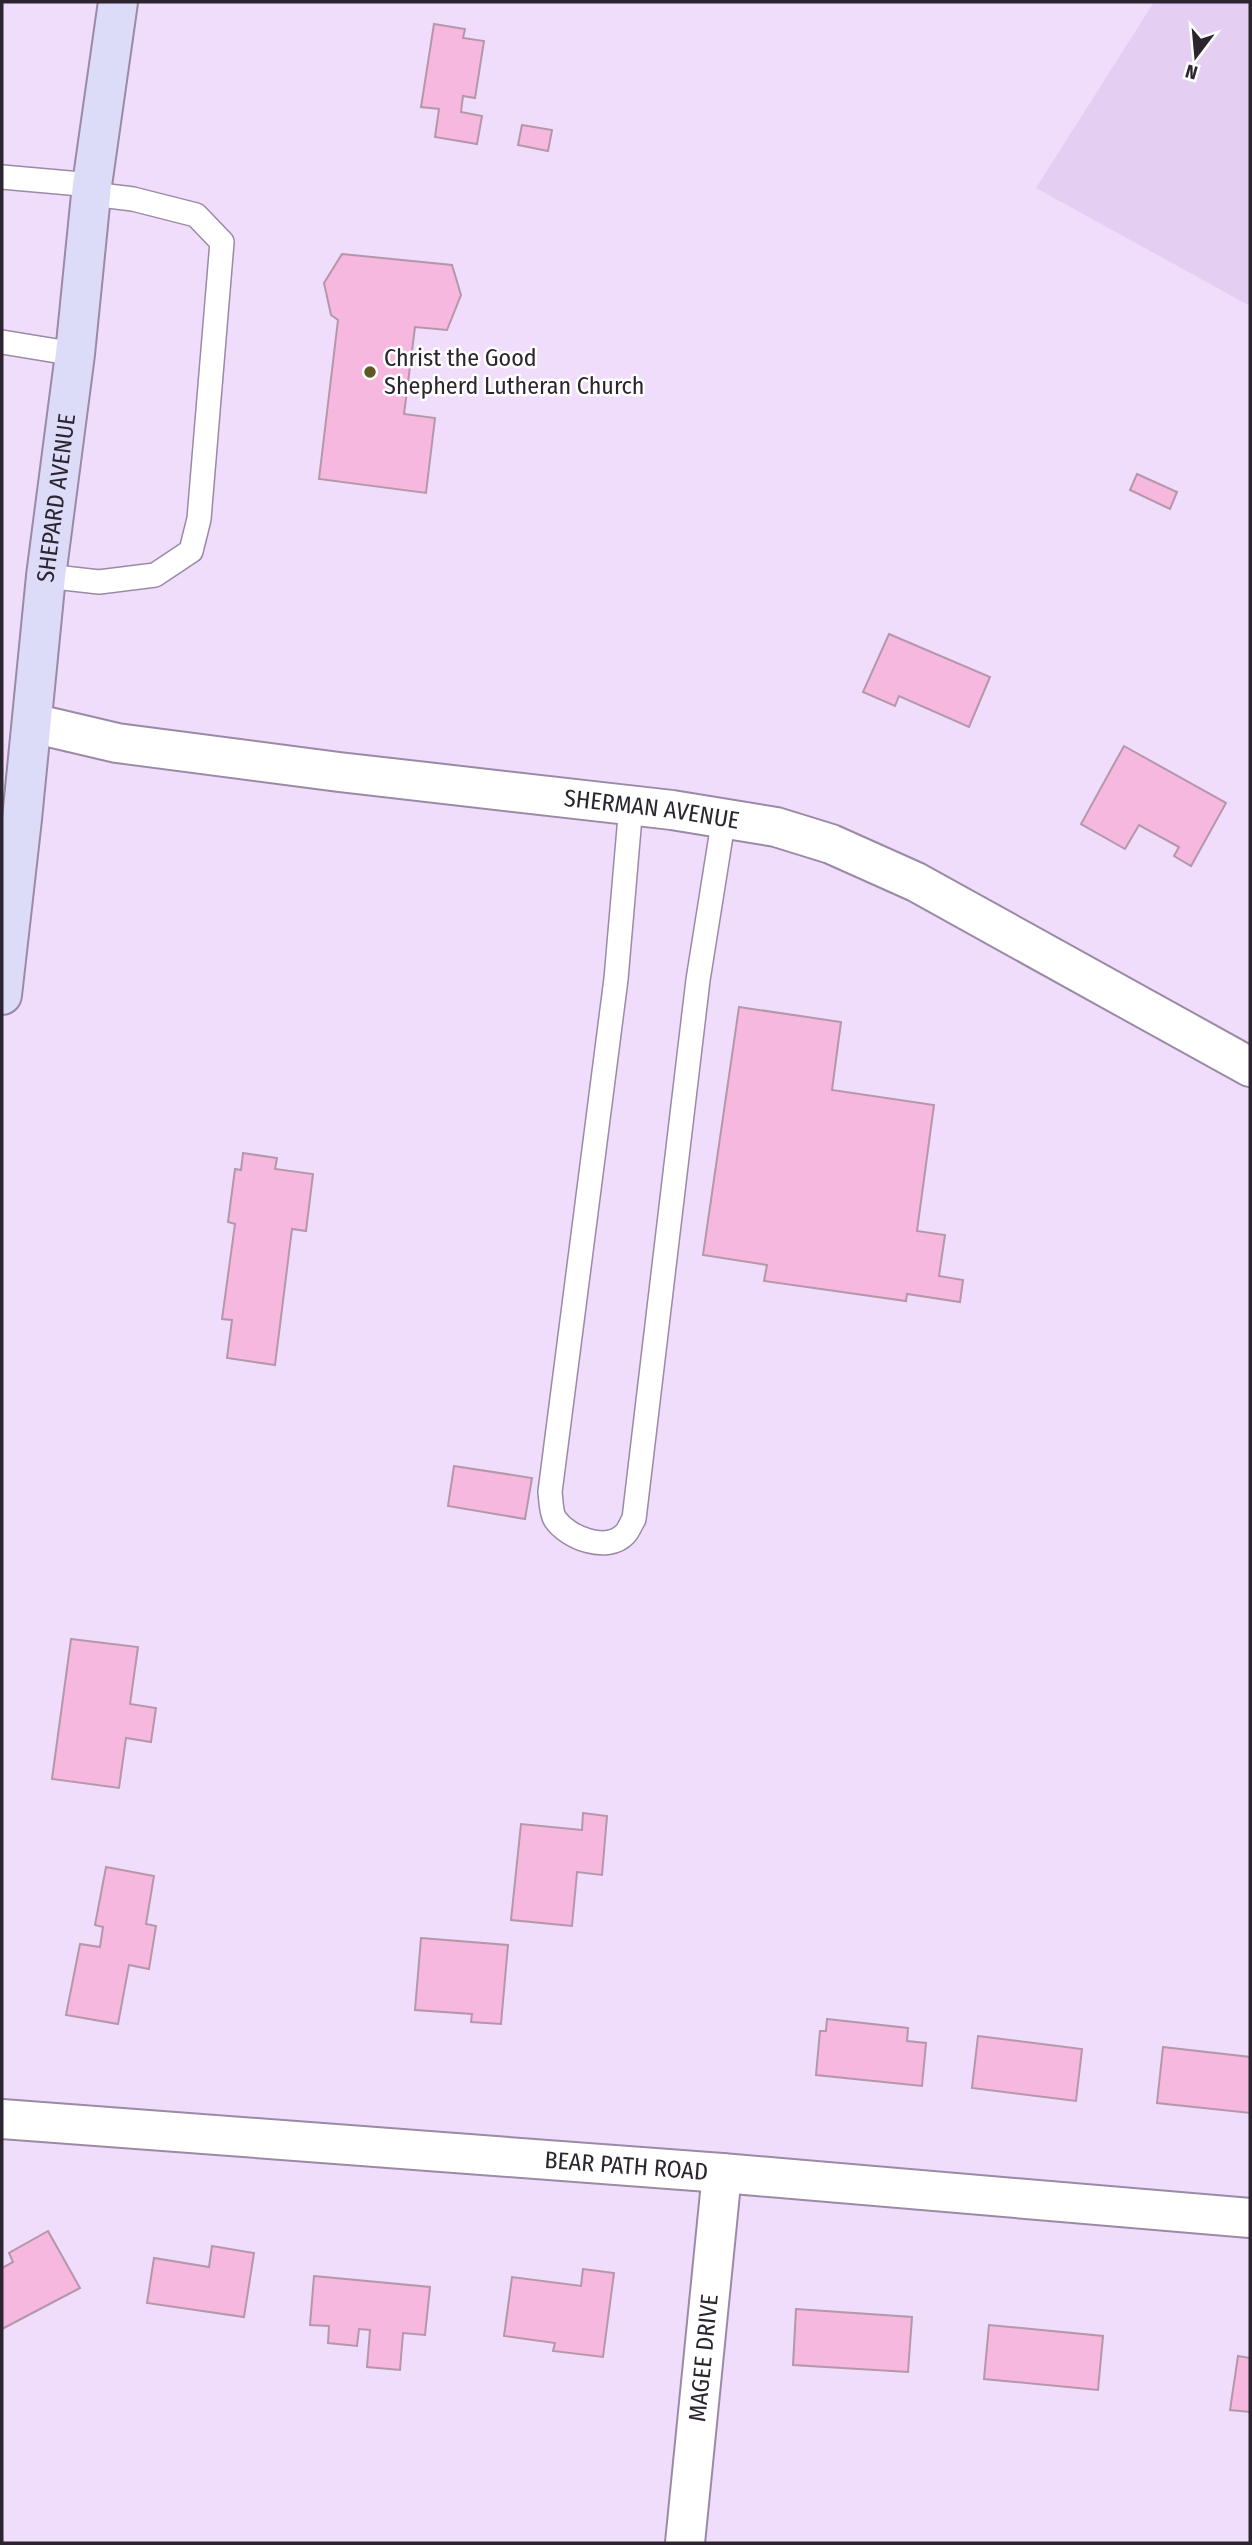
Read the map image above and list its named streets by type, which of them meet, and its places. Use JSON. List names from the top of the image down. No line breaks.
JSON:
{"streets":{"main road":["SHEPARD AVENUE"],"street":["SHERMAN AVENUE","BEAR PATH ROAD","MAGEE DRIVE"]},"crossings":[["SHEPARD AVENUE","SHERMAN AVENUE"],["BEAR PATH ROAD","MAGEE DRIVE"]],"places":["Christ the Good Shepherd Lutheran Church"],"north":"bottom"}
